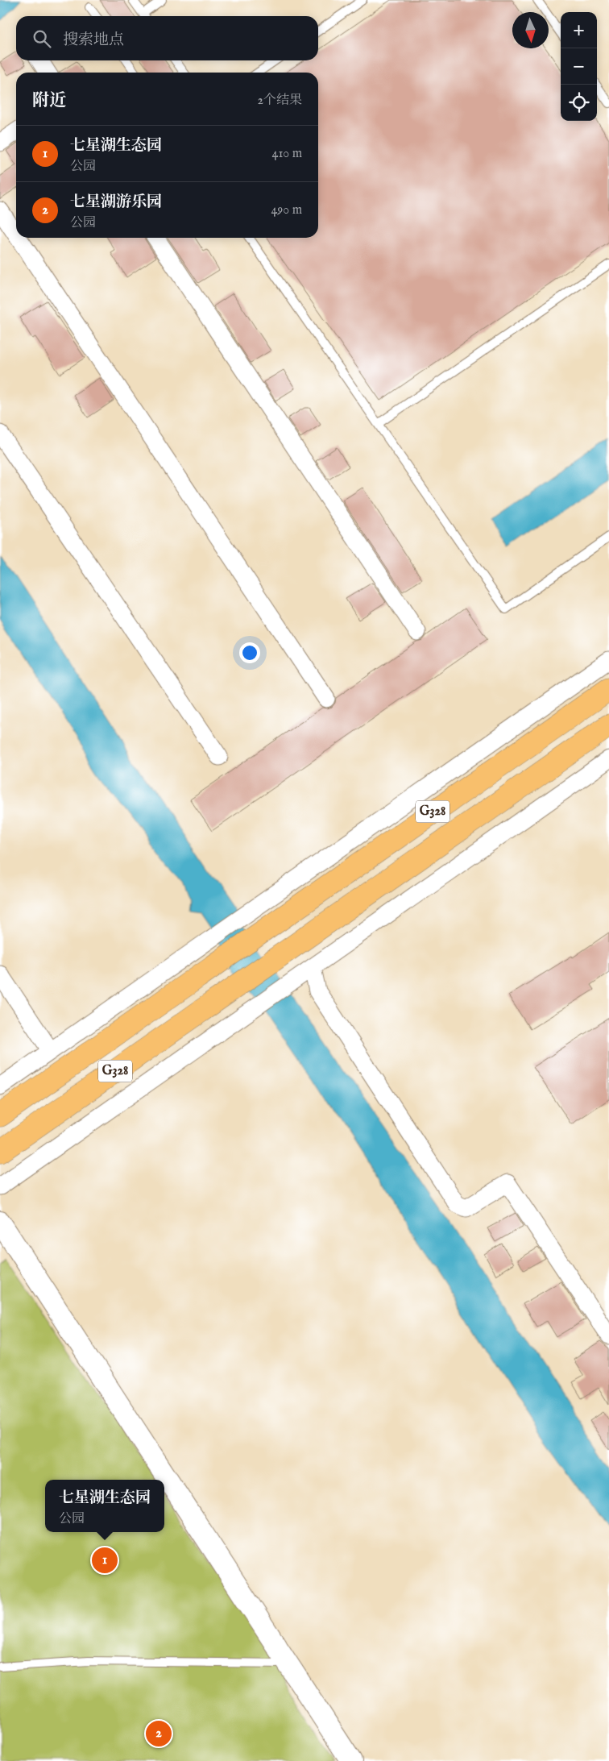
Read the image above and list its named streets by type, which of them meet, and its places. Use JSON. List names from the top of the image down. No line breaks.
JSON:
{"streets":{"highway":["G328"]},"north":"bottom","page":{"map_buttons":["+","−"],"search":"搜索地点","heading":["附近","2个结果"],"list":[{"mark":"1","name":"七星湖生态园","note":"公园","value":"410 m"},{"mark":"2","name":"七星湖游乐园","note":"公园","value":"490 m"}],"popup":["七星湖生态园","公园"],"pins":["1","2"]}}
